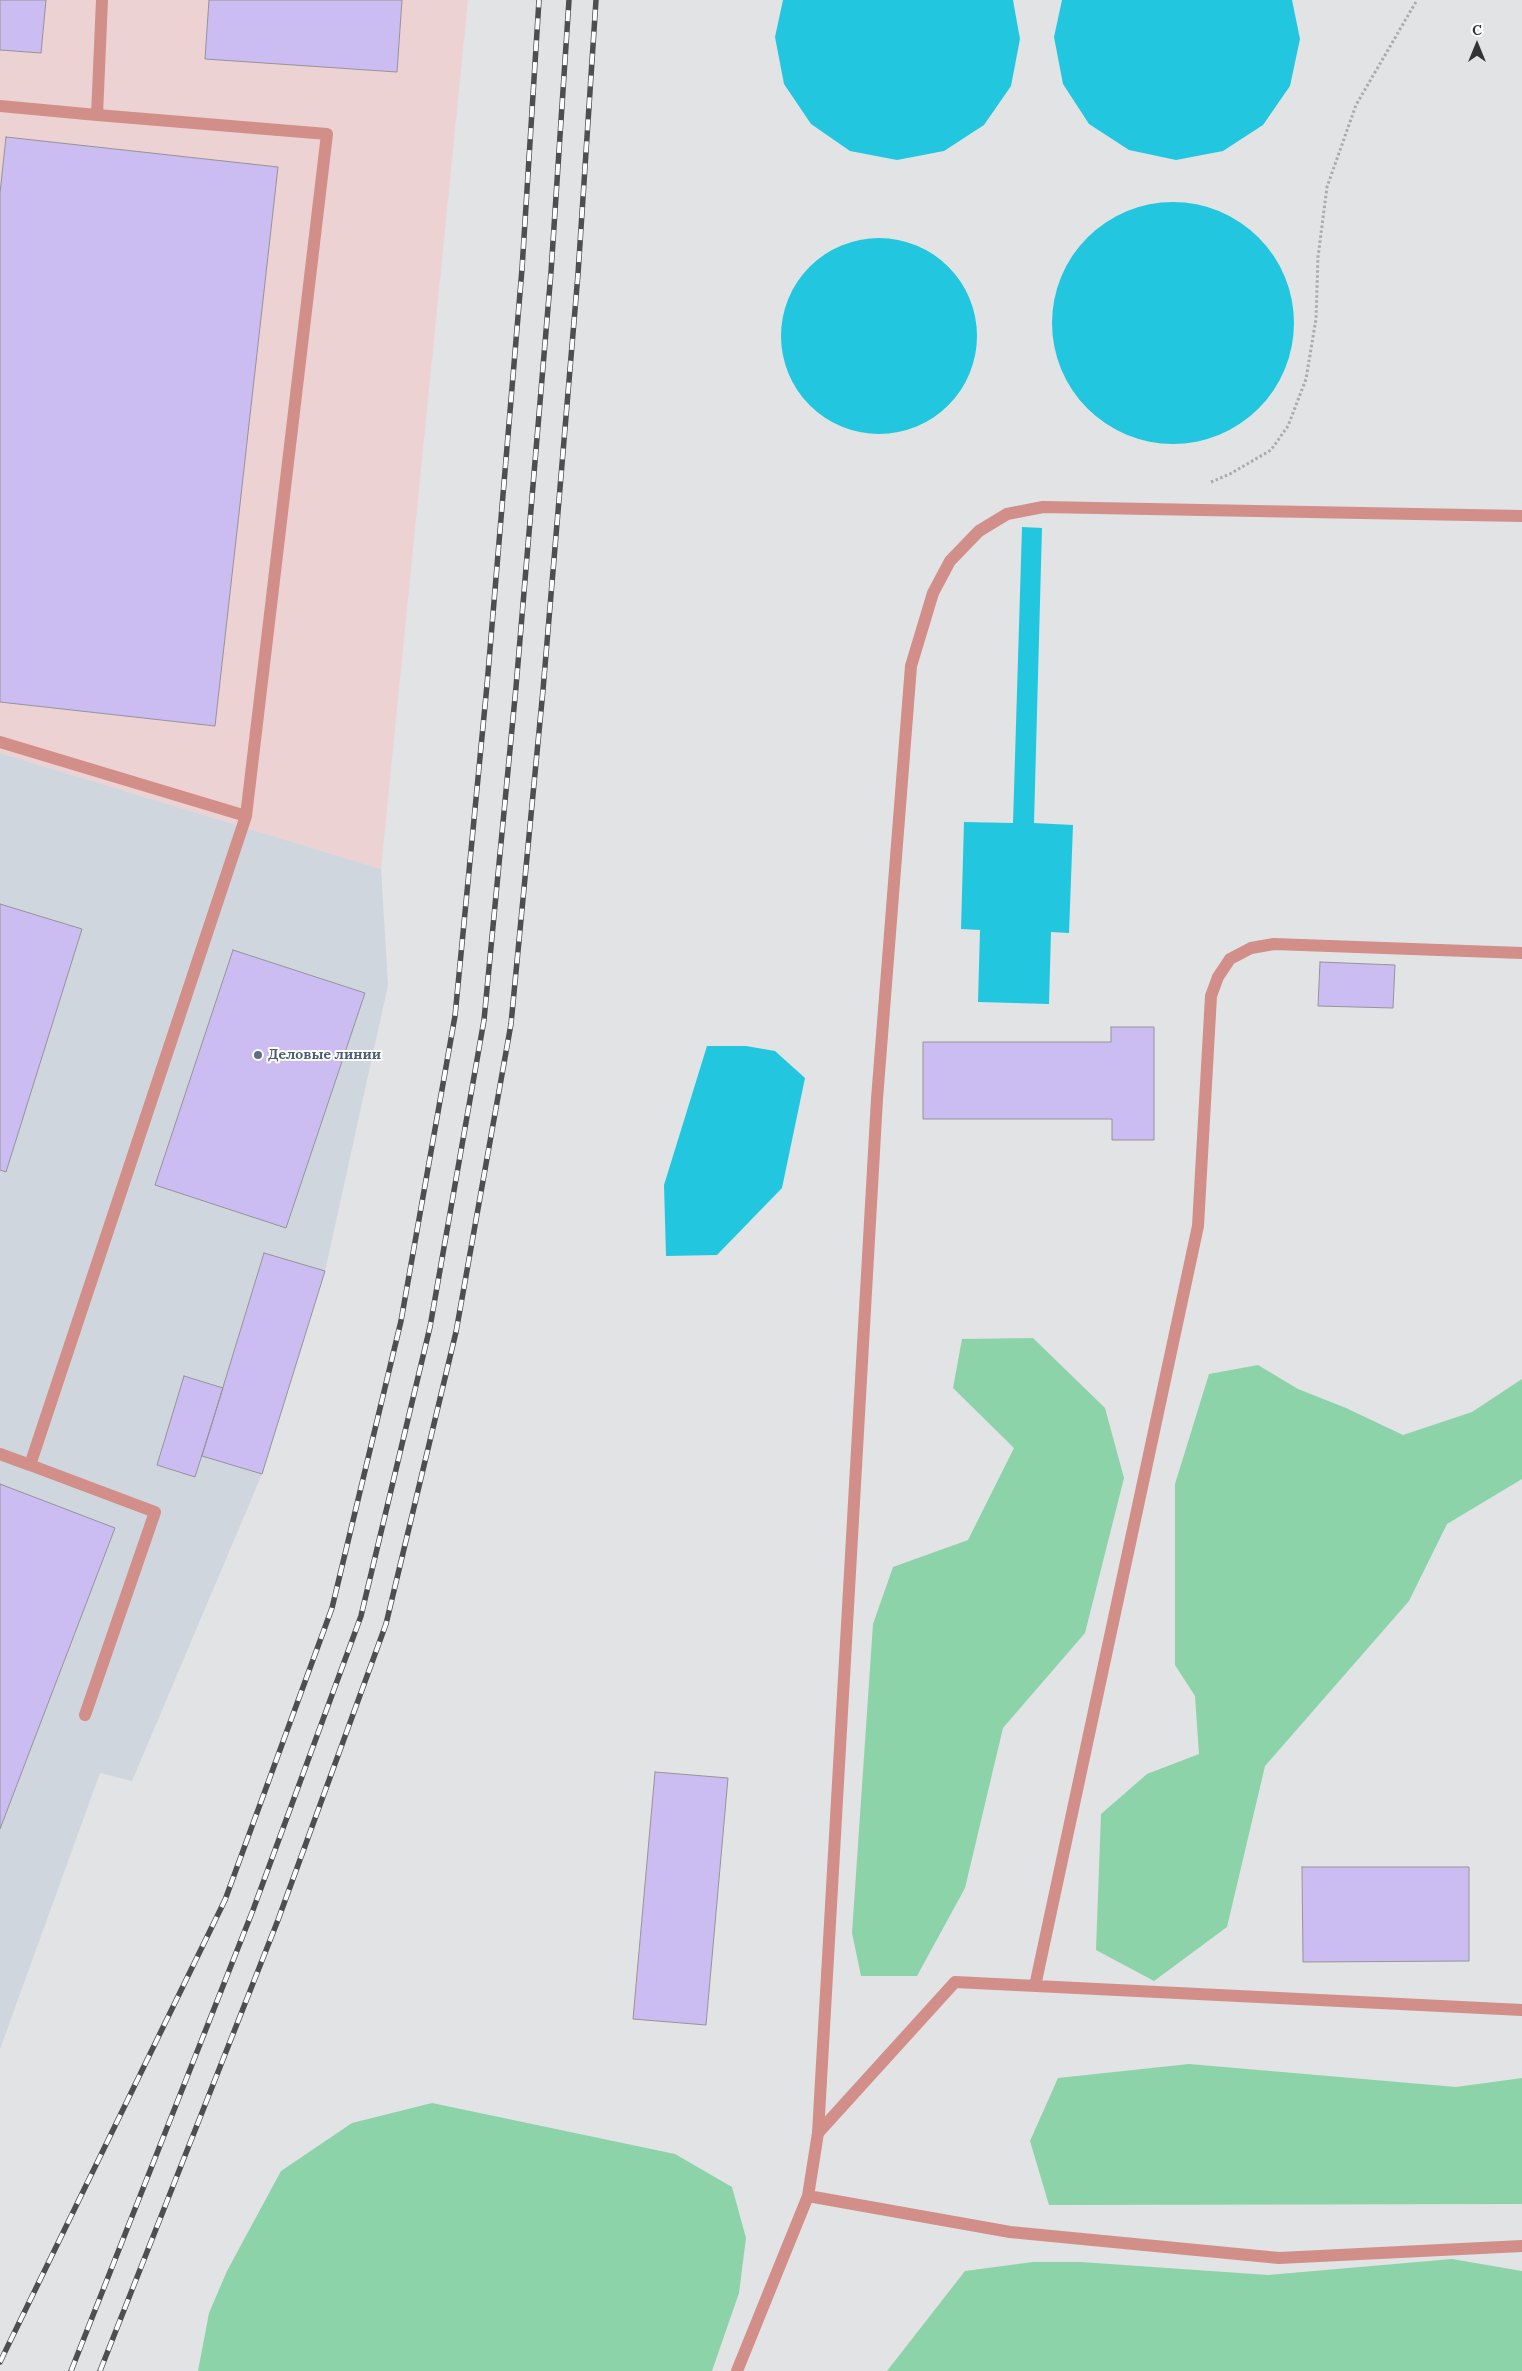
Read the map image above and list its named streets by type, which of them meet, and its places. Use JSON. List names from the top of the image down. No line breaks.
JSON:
{"places":["Деловые линии"],"north":"top"}
